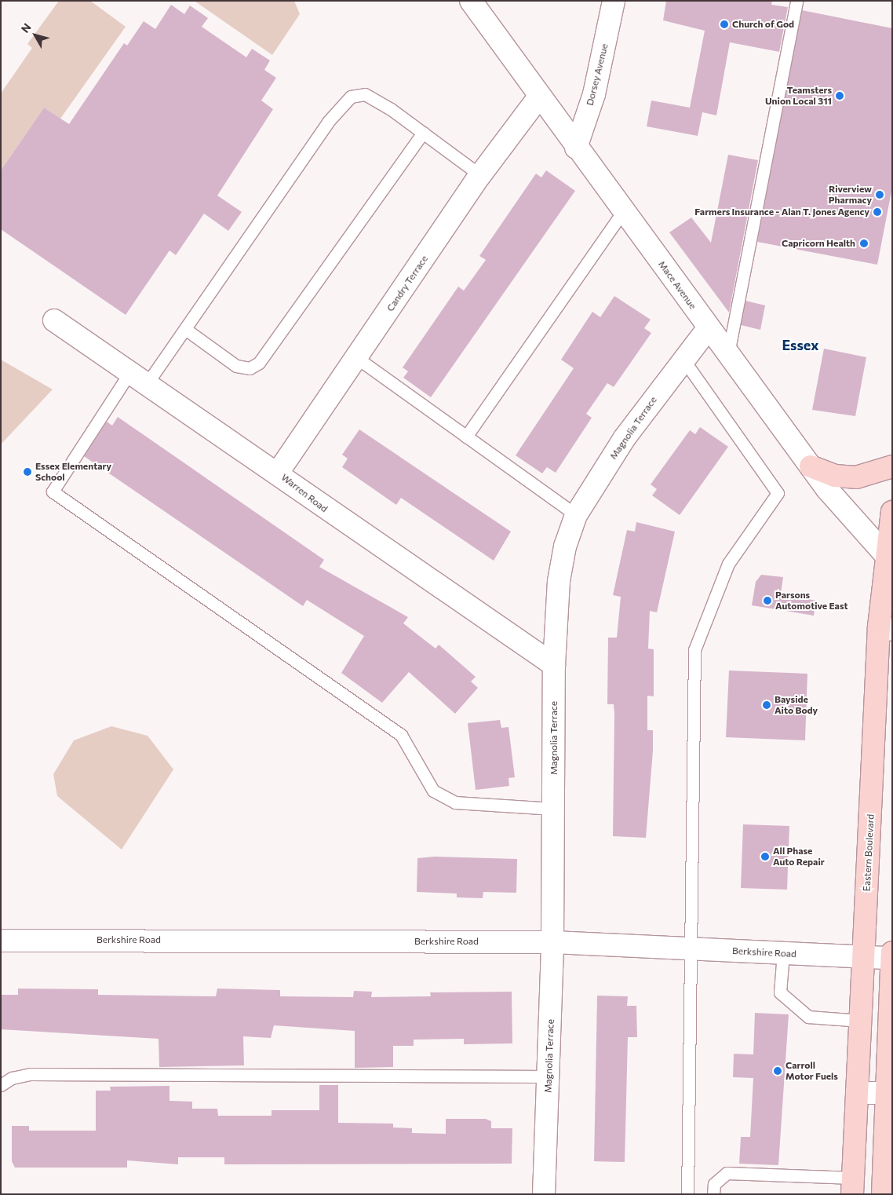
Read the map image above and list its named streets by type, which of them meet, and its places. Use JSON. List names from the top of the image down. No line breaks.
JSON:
{"streets":{"main road":["Eastern Boulevard"],"street":["Dorsey Avenue","Candry Terrace","Mace Avenue","Magnolia Terrace","Warren Road","Berkshire Road"]},"crossings":[["Dorsey Avenue","Mace Avenue"],["Candry Terrace","Mace Avenue"],["Candry Terrace","Warren Road"],["Mace Avenue","Magnolia Terrace"],["Mace Avenue","Eastern Boulevard"],["Magnolia Terrace","Warren Road"],["Magnolia Terrace","Berkshire Road"],["Eastern Boulevard","Berkshire Road"]],"districts":["Essex"],"places":["Church of God","Teamsters Union Local 311","Riverview Pharmacy","Farmers Insurance - Alan T. Jones Agency","Capricorn Health","Essex Elementary School","Parsons Automotive East","Bayside Aito Body","All Phase Auto Repair","Carroll Motor Fuels"],"north":"top left"}
